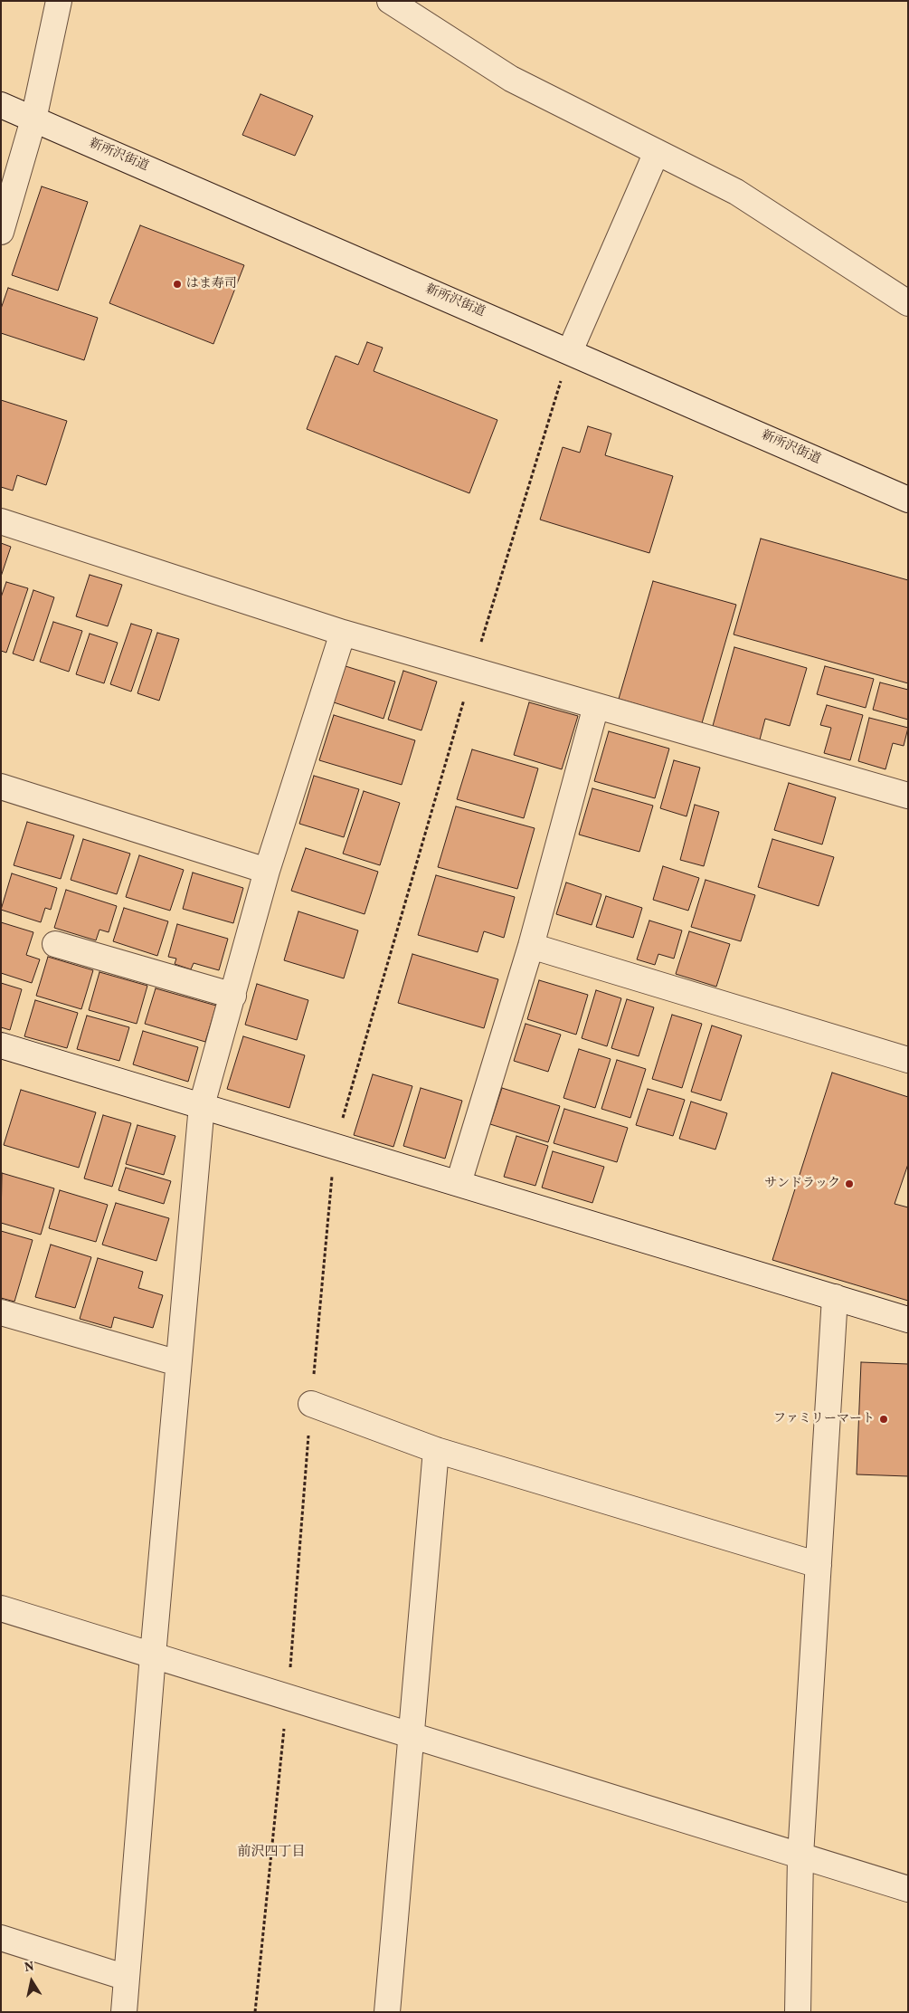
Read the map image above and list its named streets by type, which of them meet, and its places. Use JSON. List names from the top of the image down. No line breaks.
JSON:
{"streets":{"street":["新所沢街道"]},"districts":["前沢四丁目"],"places":["はま寿司","サンドラック","ファミリーマート"],"north":"top"}
